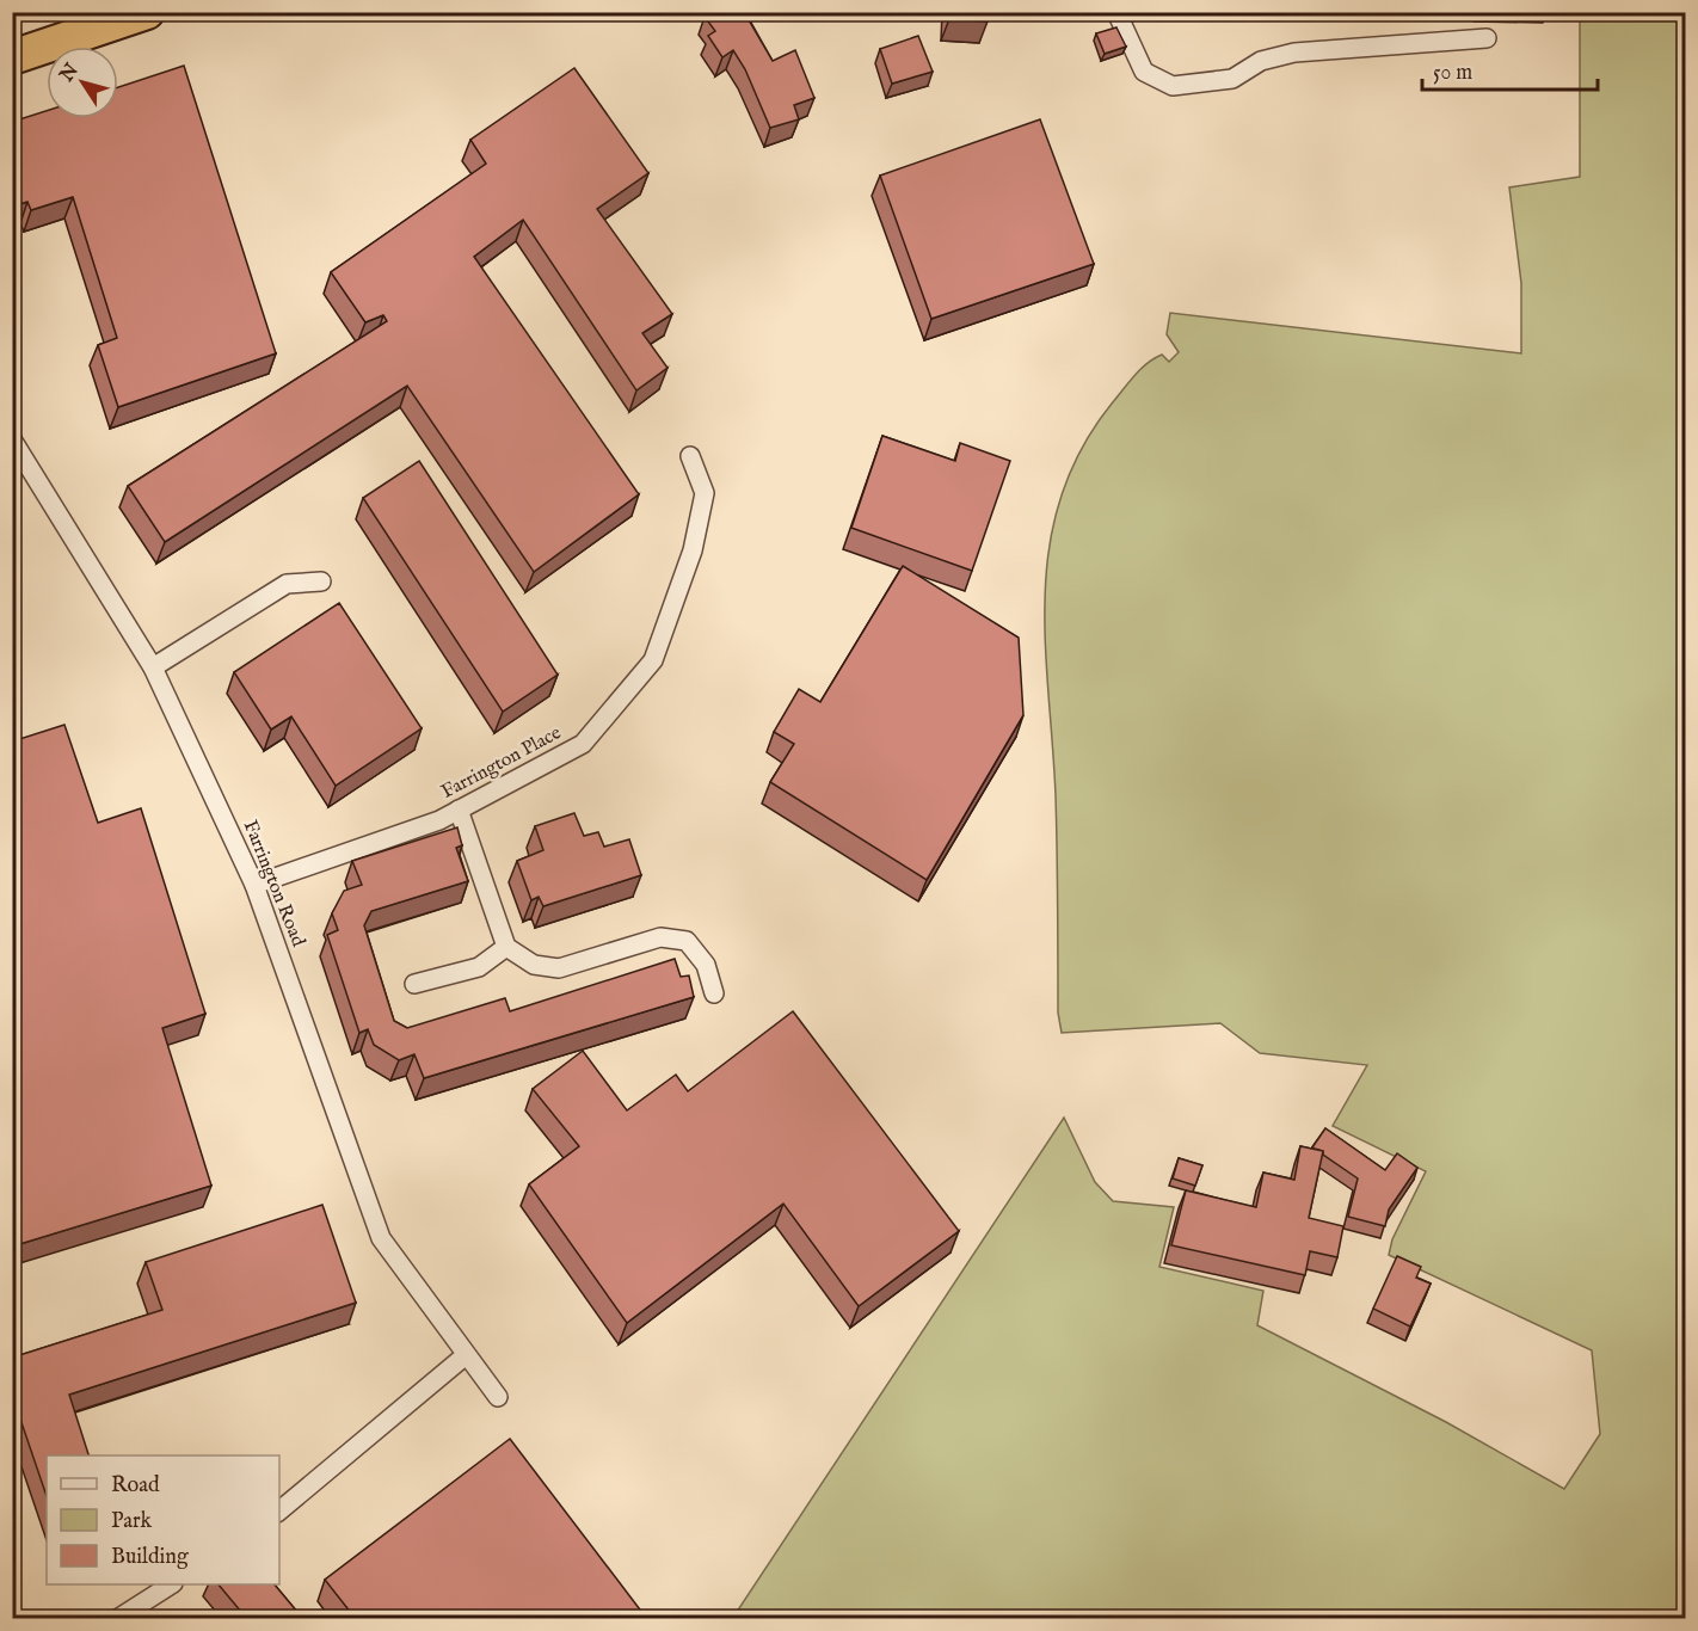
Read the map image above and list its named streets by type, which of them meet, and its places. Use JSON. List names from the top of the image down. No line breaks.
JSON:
{"streets":{"street":["Farrington Place","Farrington Road"]},"crossings":[["Farrington Place","Farrington Road"]],"legend":["Road","Park","Building"],"scale_bar":"50 m","north":"top left"}
